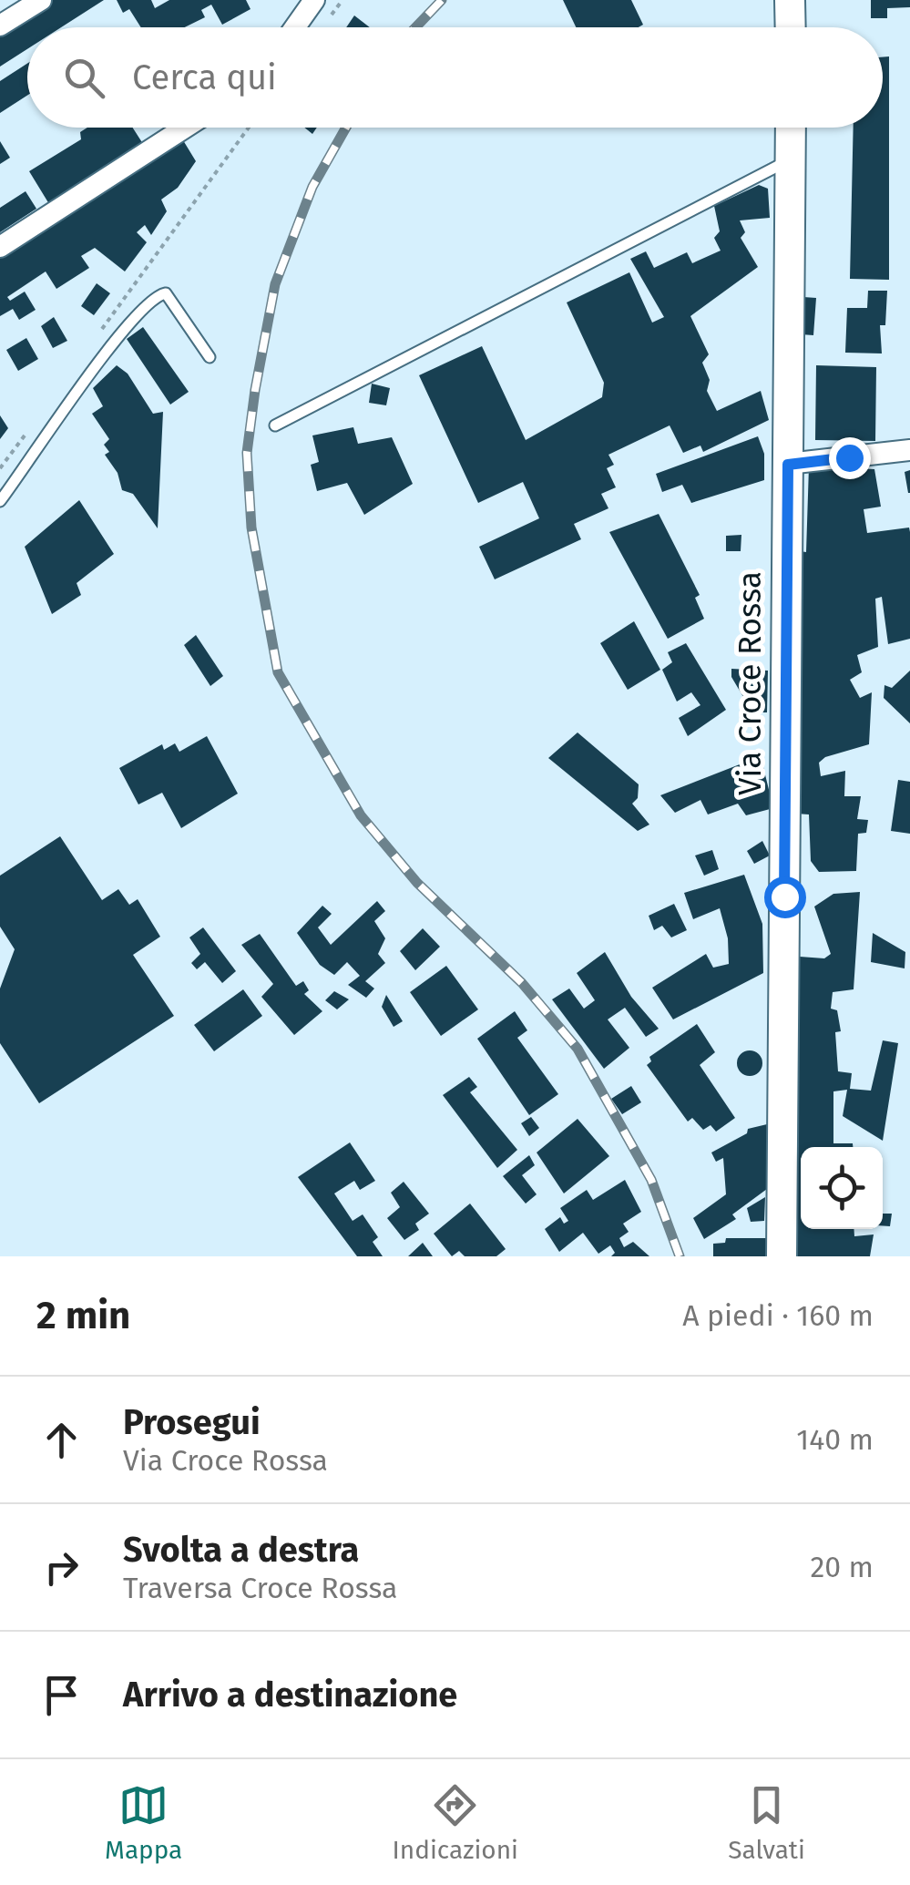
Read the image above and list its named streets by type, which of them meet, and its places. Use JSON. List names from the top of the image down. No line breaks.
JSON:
{"streets":{"main road":["Via Croce Rossa"]},"page":{"search":"Cerca qui","heading":["2 min","A piedi · 160 m"],"list":[["Prosegui","Via Croce Rossa","140 m"],["Svolta a destra","Traversa Croce Rossa","20 m"],"Arrivo a destinazione"],"nav":["Mappa","Indicazioni","Salvati"]}}
